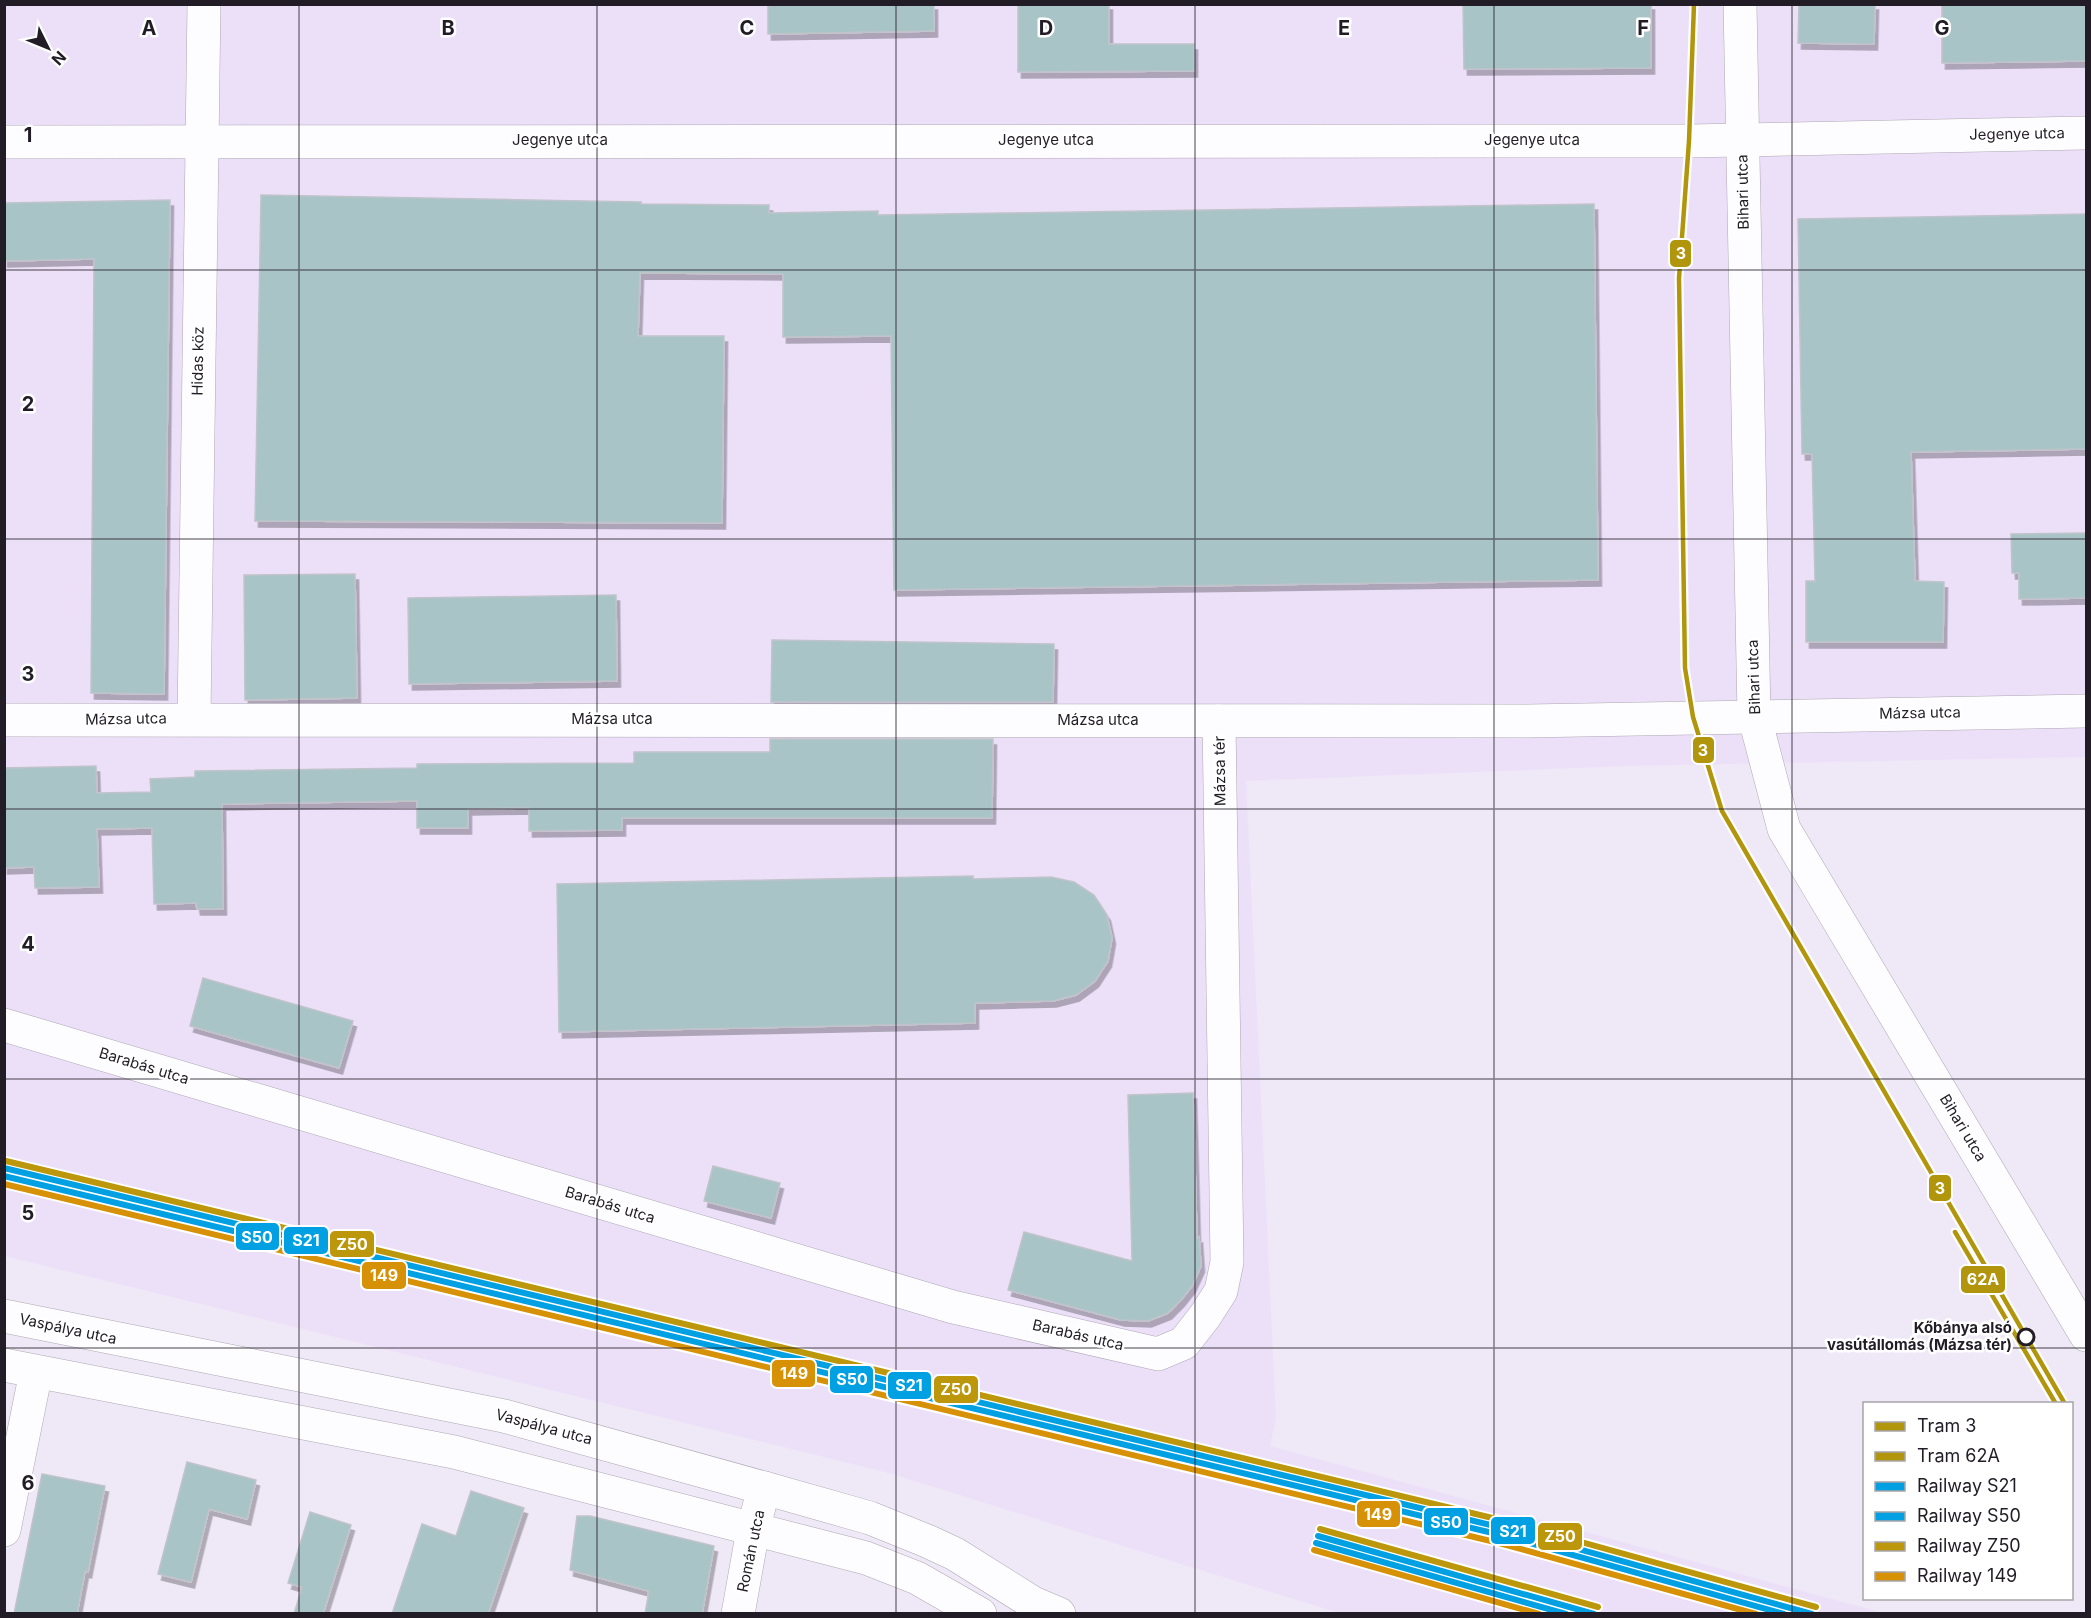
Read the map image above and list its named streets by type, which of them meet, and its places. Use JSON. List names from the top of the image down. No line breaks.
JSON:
{"streets":{"street":["Jegenye utca","Bihari utca","Hidas köz","Mázsa utca","Mázsa tér","Barabás utca","Vaspálya utca","Román utca"]},"crossings":[["Jegenye utca","Bihari utca"],["Jegenye utca","Hidas köz"],["Bihari utca","Mázsa utca"],["Bihari utca","Mázsa tér"],["Hidas köz","Mázsa utca"],["Mázsa utca","Mázsa tér"],["Mázsa tér","Barabás utca"],["Vaspálya utca","Román utca"]],"places":["Kőbánya alsó vasútállomás (Mázsa tér)"],"lines":["tram line 3","rail line Z50","rail line S21","rail line S50","rail line 149","tram line 62A"],"legend":["Tram 3","Tram 62A","Railway S21","Railway S50","Railway Z50","Railway 149"],"north":"bottom right","grid":{"columns":["A","B","C","D","E","F","G"],"rows":["1","2","3","4","5","6"]}}
